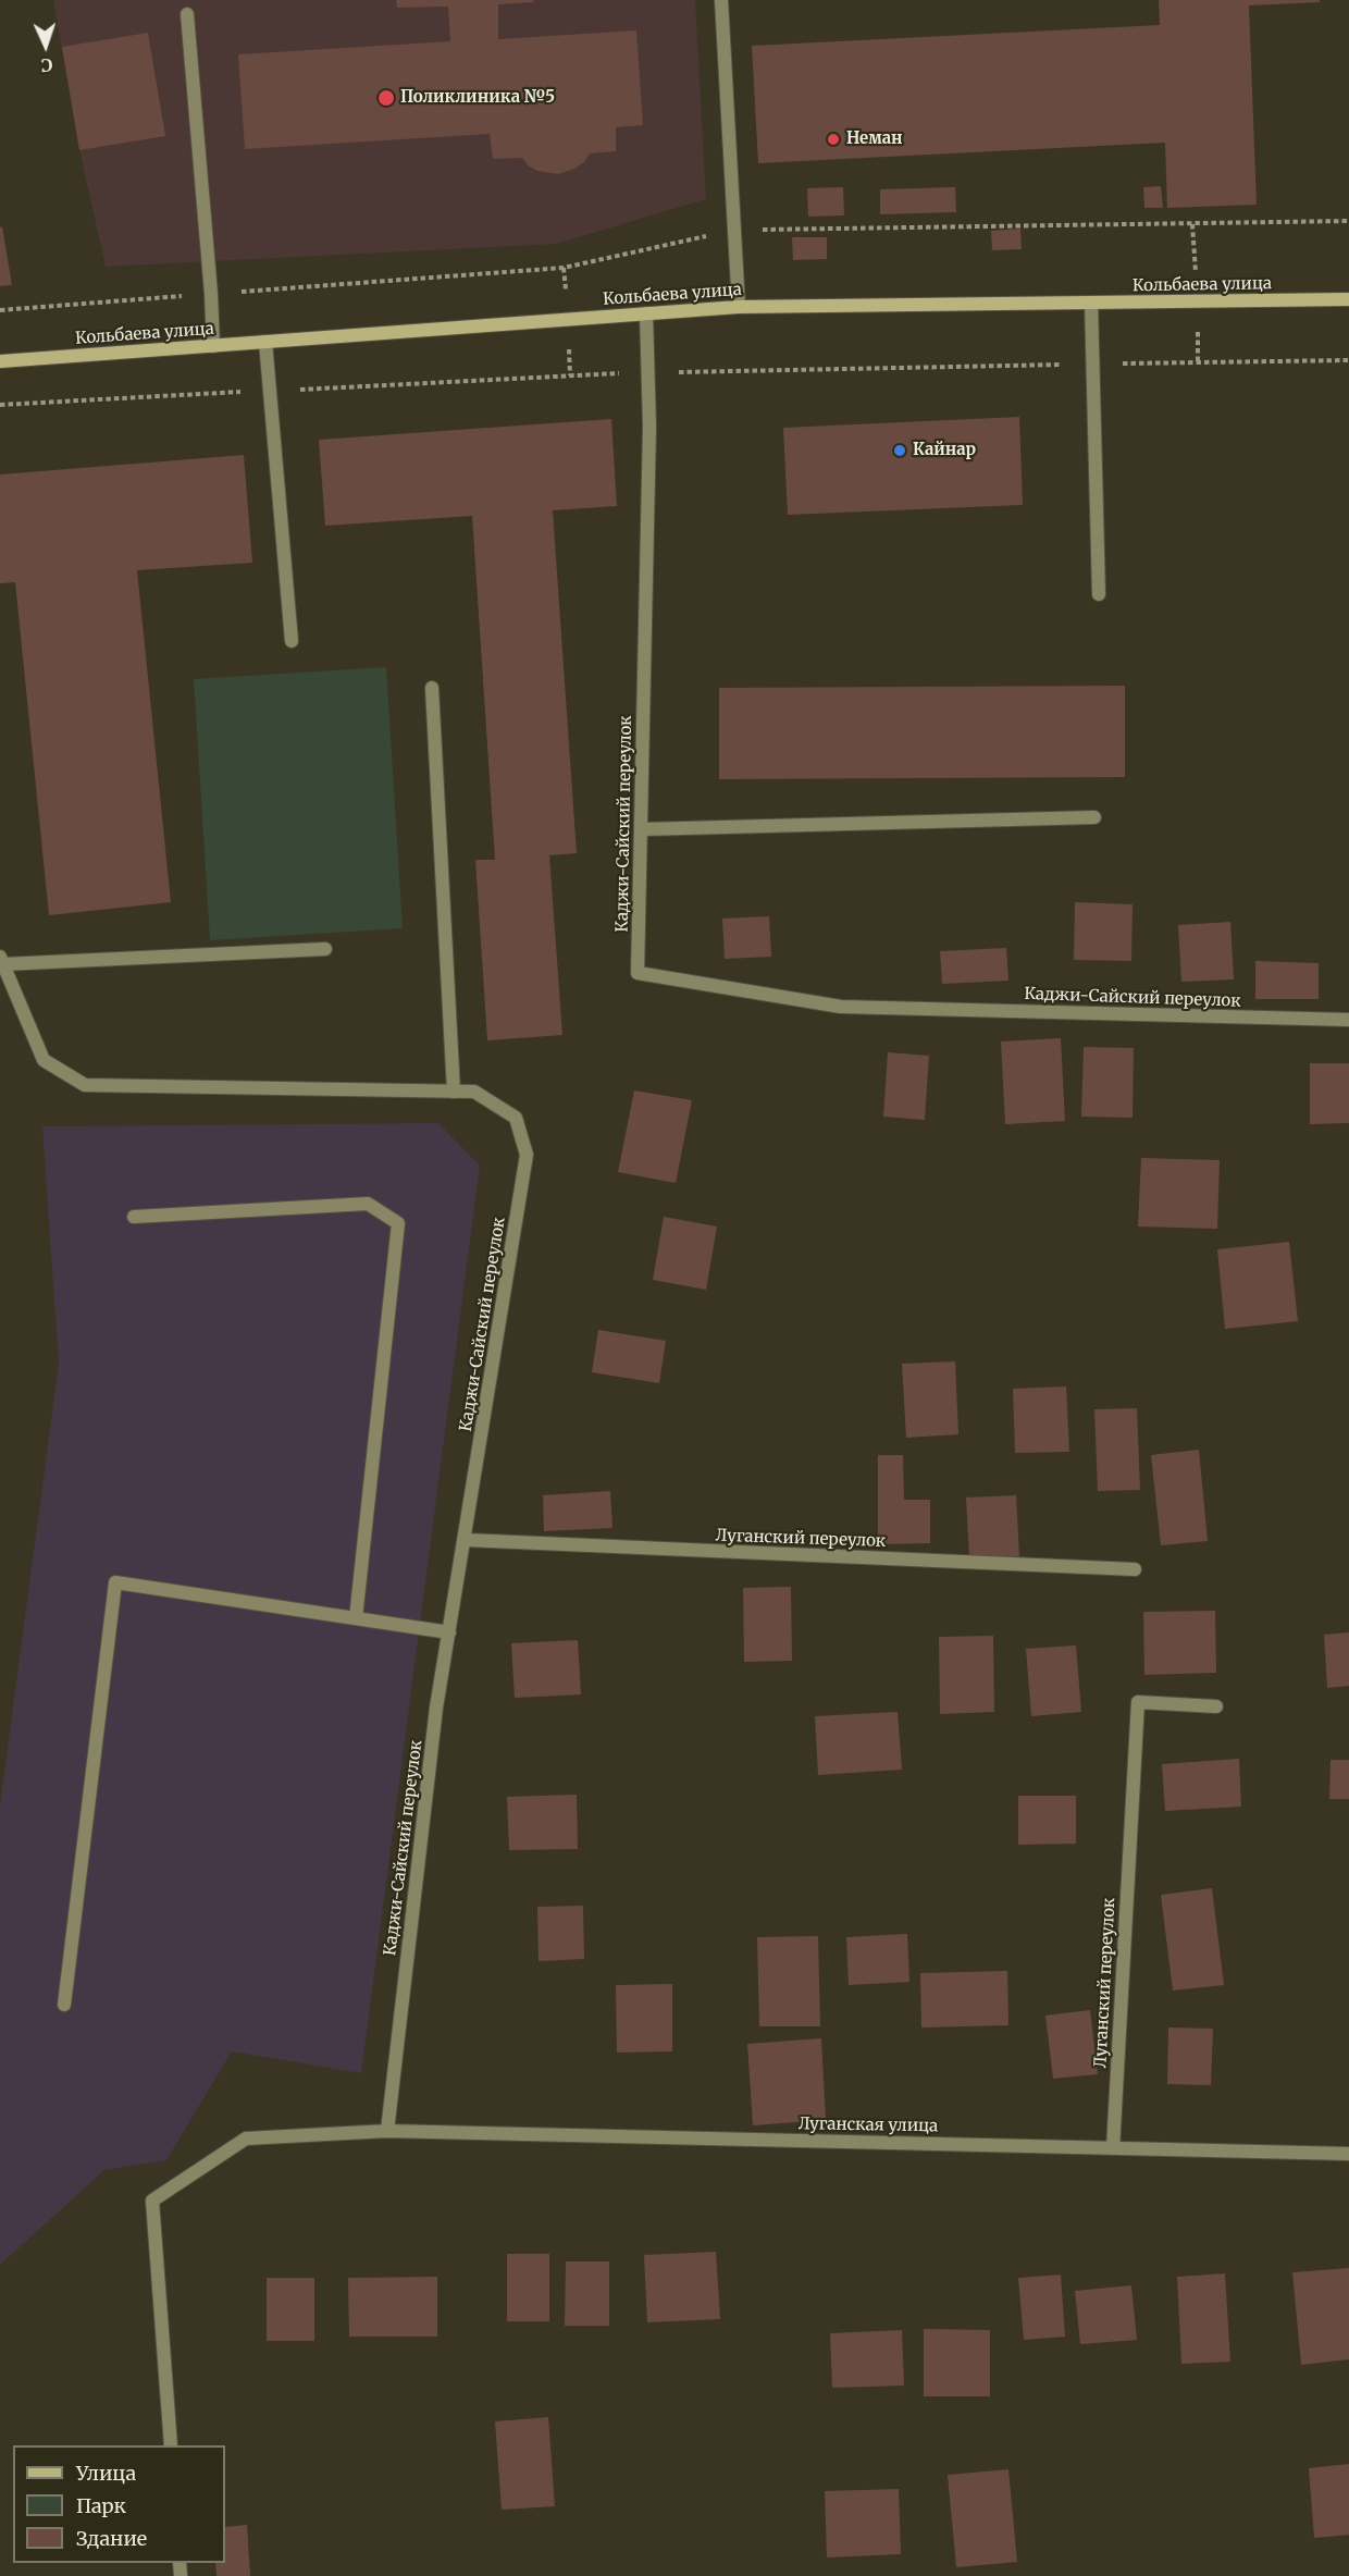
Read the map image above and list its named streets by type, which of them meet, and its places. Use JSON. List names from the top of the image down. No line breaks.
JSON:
{"streets":{"main road":["Кольбаева улица"],"street":["Каджи-Сайский переулок","Луганский переулок","Луганская улица"]},"crossings":[["Кольбаева улица","Каджи-Сайский переулок"],["Каджи-Сайский переулок","Луганский переулок"],["Каджи-Сайский переулок","Луганская улица"],["Луганский переулок","Луганская улица"]],"places":["Поликлиника №5","Неман","Кайнар"],"legend":["Улица","Парк","Здание"],"north":"bottom"}
